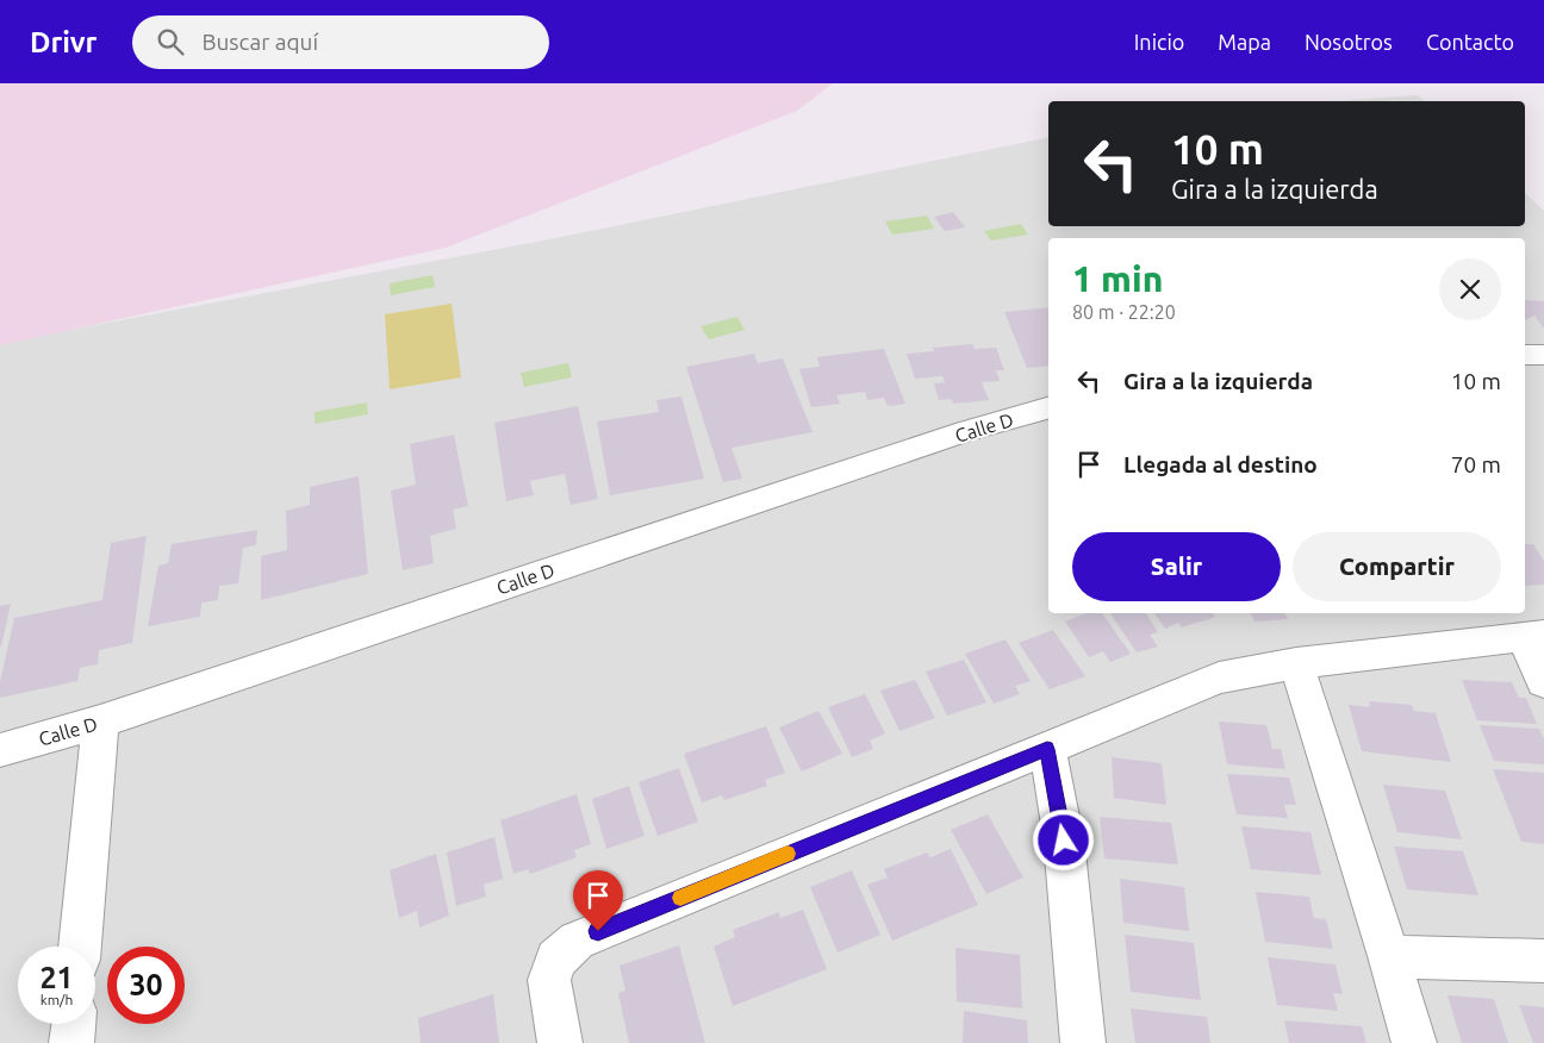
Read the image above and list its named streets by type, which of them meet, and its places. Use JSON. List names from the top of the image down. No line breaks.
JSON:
{"streets":{"street":["Calle D"]},"page":{"header":"Drivr","search":"Buscar aquí","nav":["Inicio","Mapa","Nosotros","Contacto"],"turn":["10 m","Gira a la izquierda"],"heading":["1 min","80 m · 22:20"],"list":[{"name":"Gira a la izquierda","value":"10 m"},{"name":"Llegada al destino","value":"70 m"}],"buttons":["Salir","Compartir"],"speed":"21 km/h","limit":"30"}}
